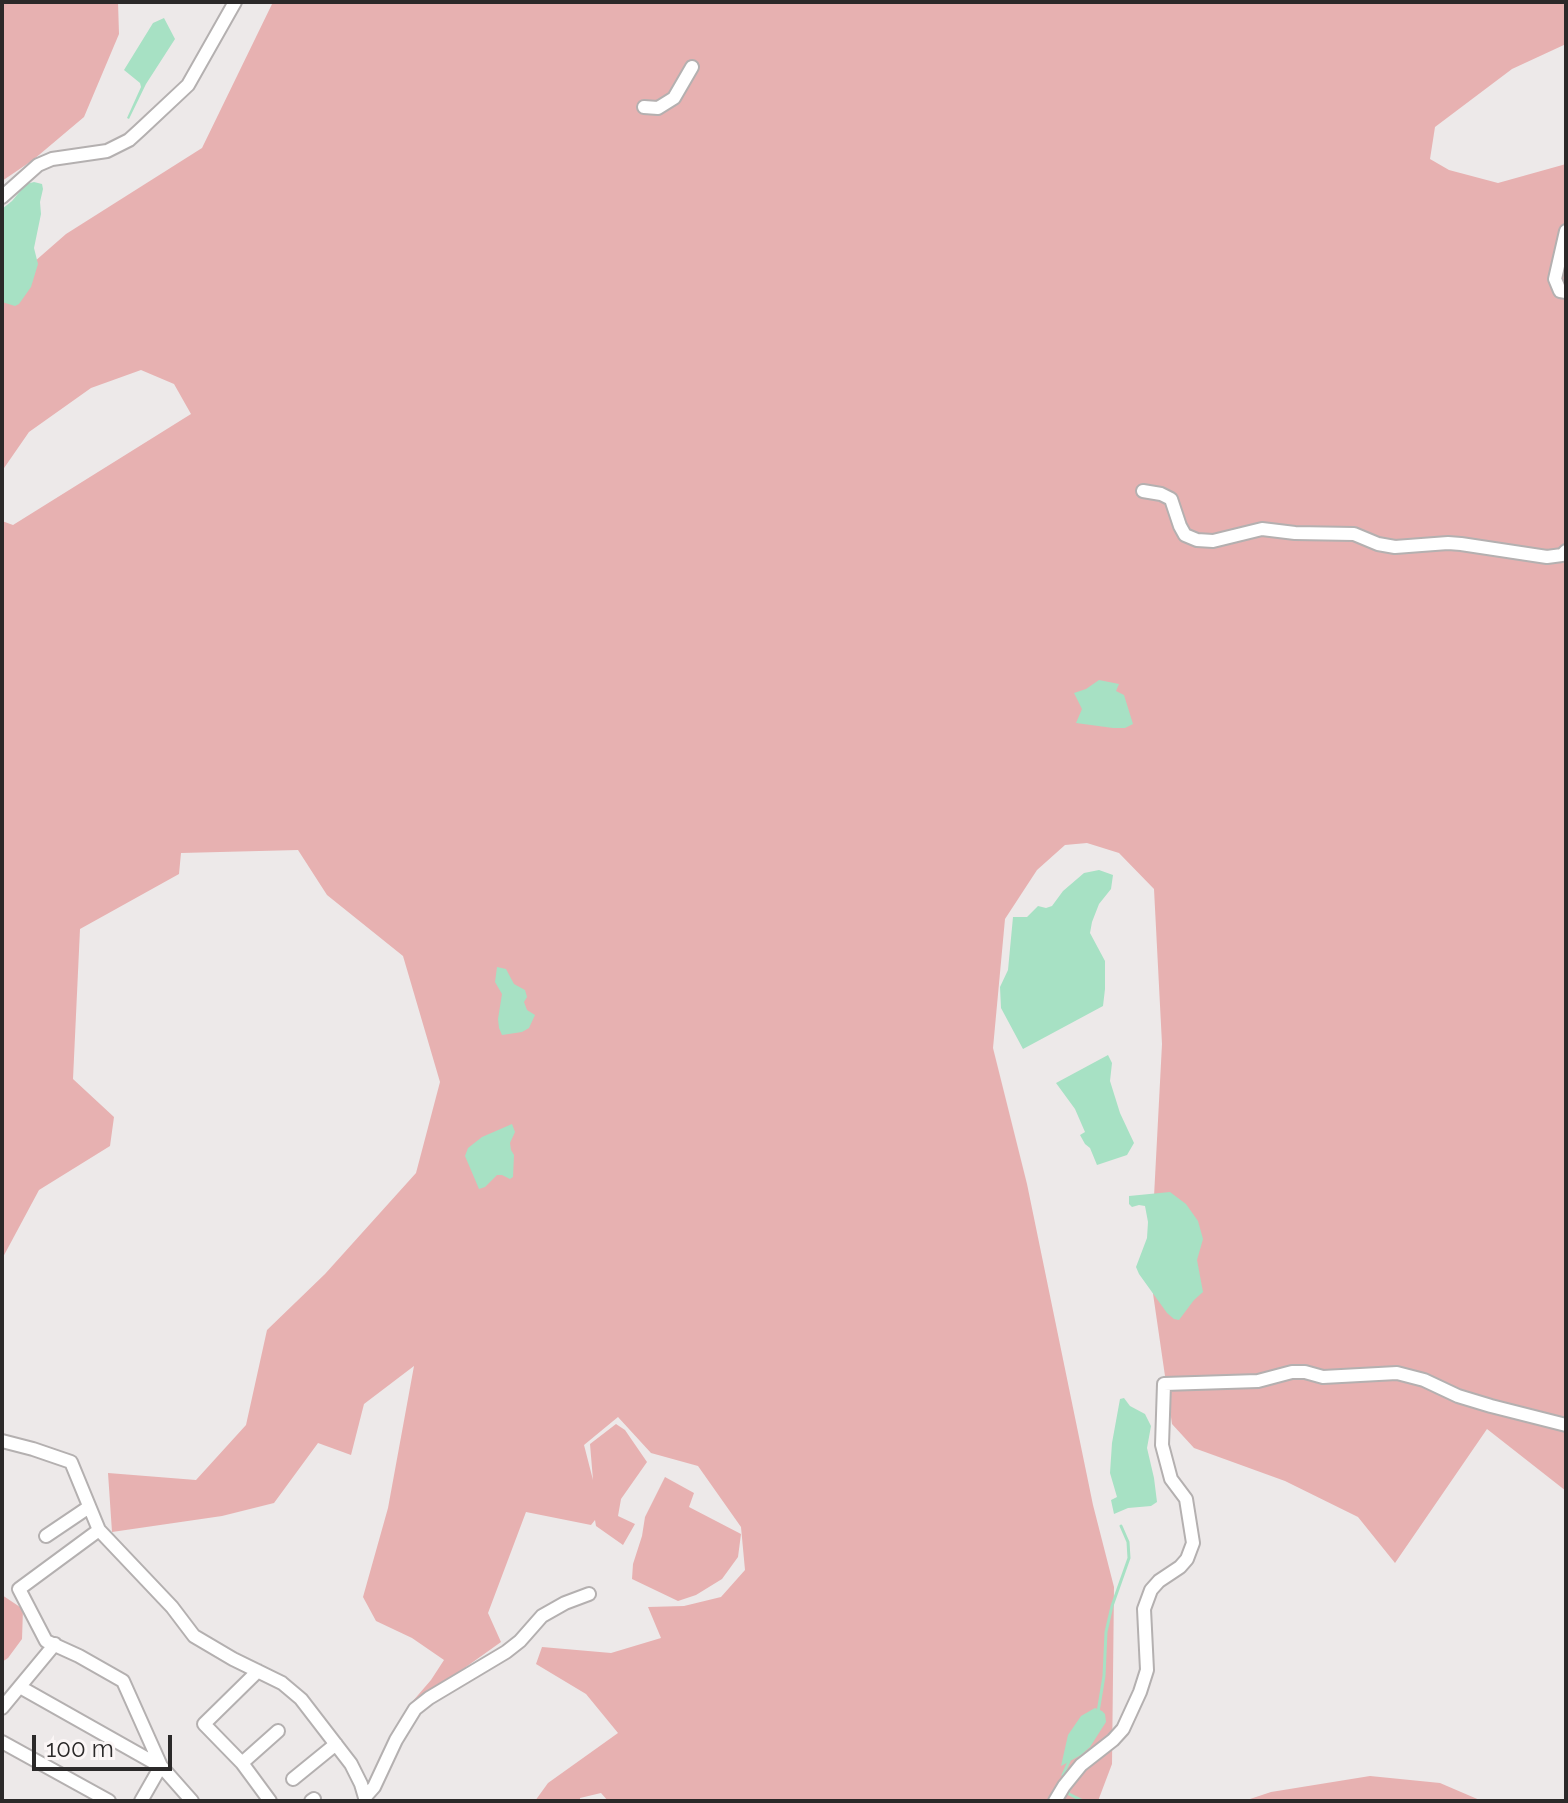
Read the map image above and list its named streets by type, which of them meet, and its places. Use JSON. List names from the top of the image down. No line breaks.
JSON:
{"scale_bar":"100 m"}
